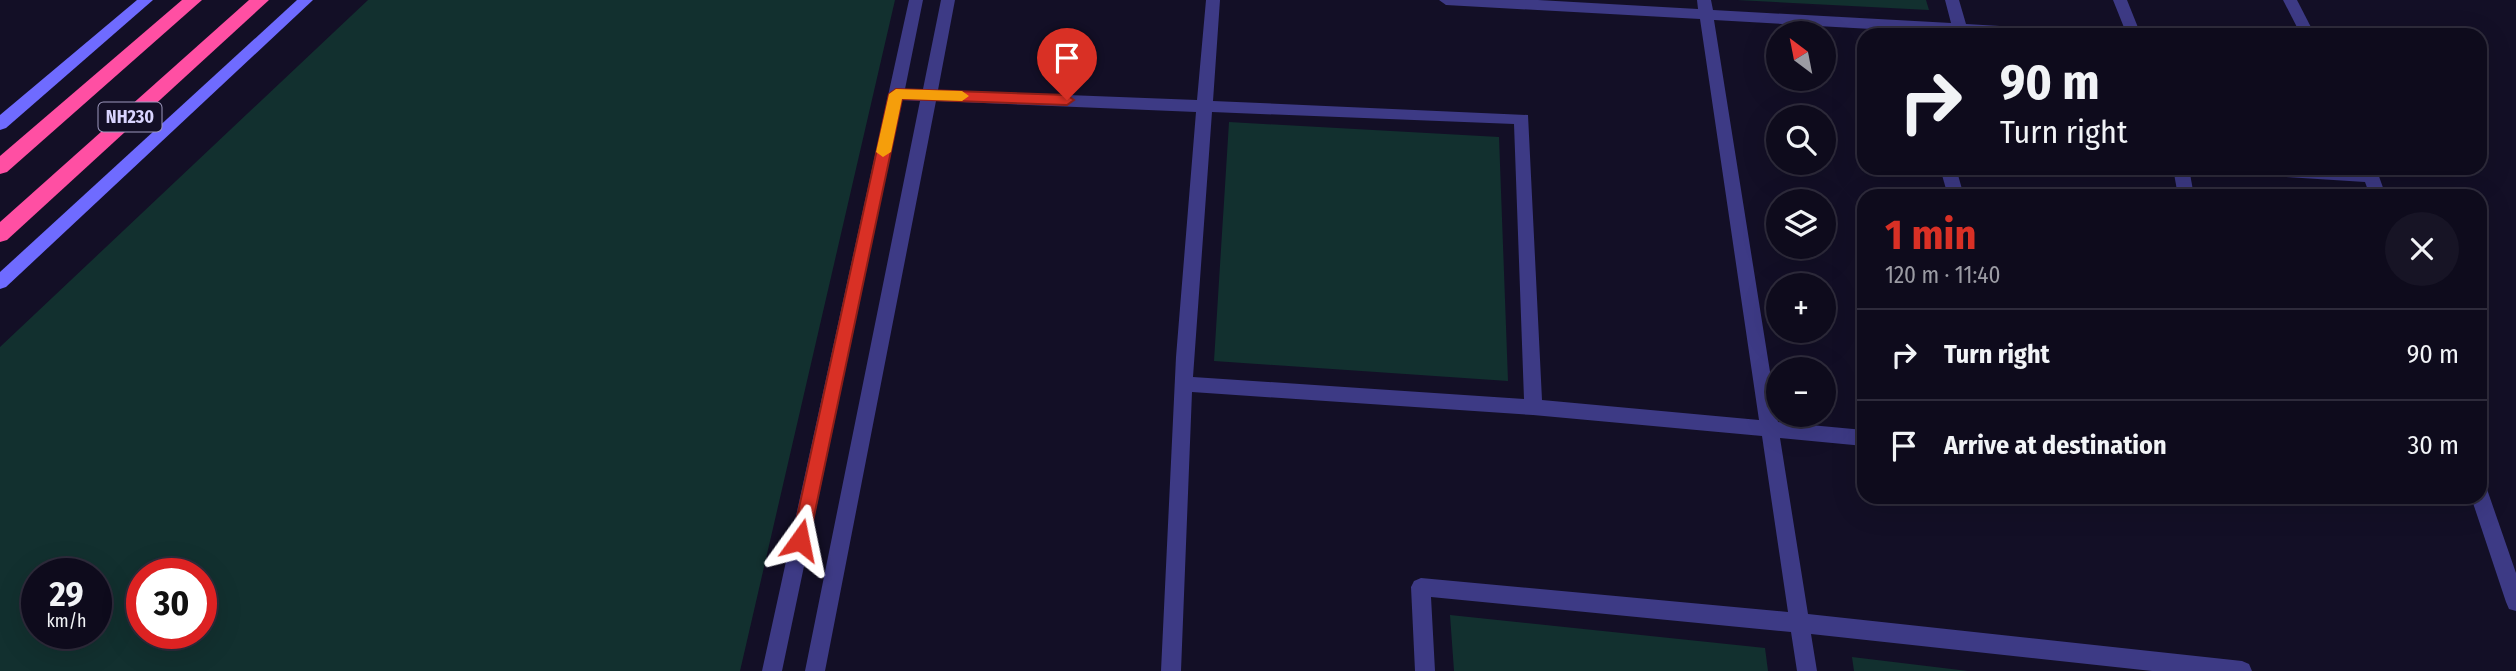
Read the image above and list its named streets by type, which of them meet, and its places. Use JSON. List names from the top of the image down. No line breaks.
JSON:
{"streets":{"highway":["NH230"]},"north":"top left","page":{"map_buttons":["+","−"],"turn":["90 m","Turn right"],"heading":["1 min","120 m · 11:40"],"list":[{"name":"Turn right","value":"90 m"},{"name":"Arrive at destination","value":"30 m"}],"speed":"29 km/h","limit":"30"}}
